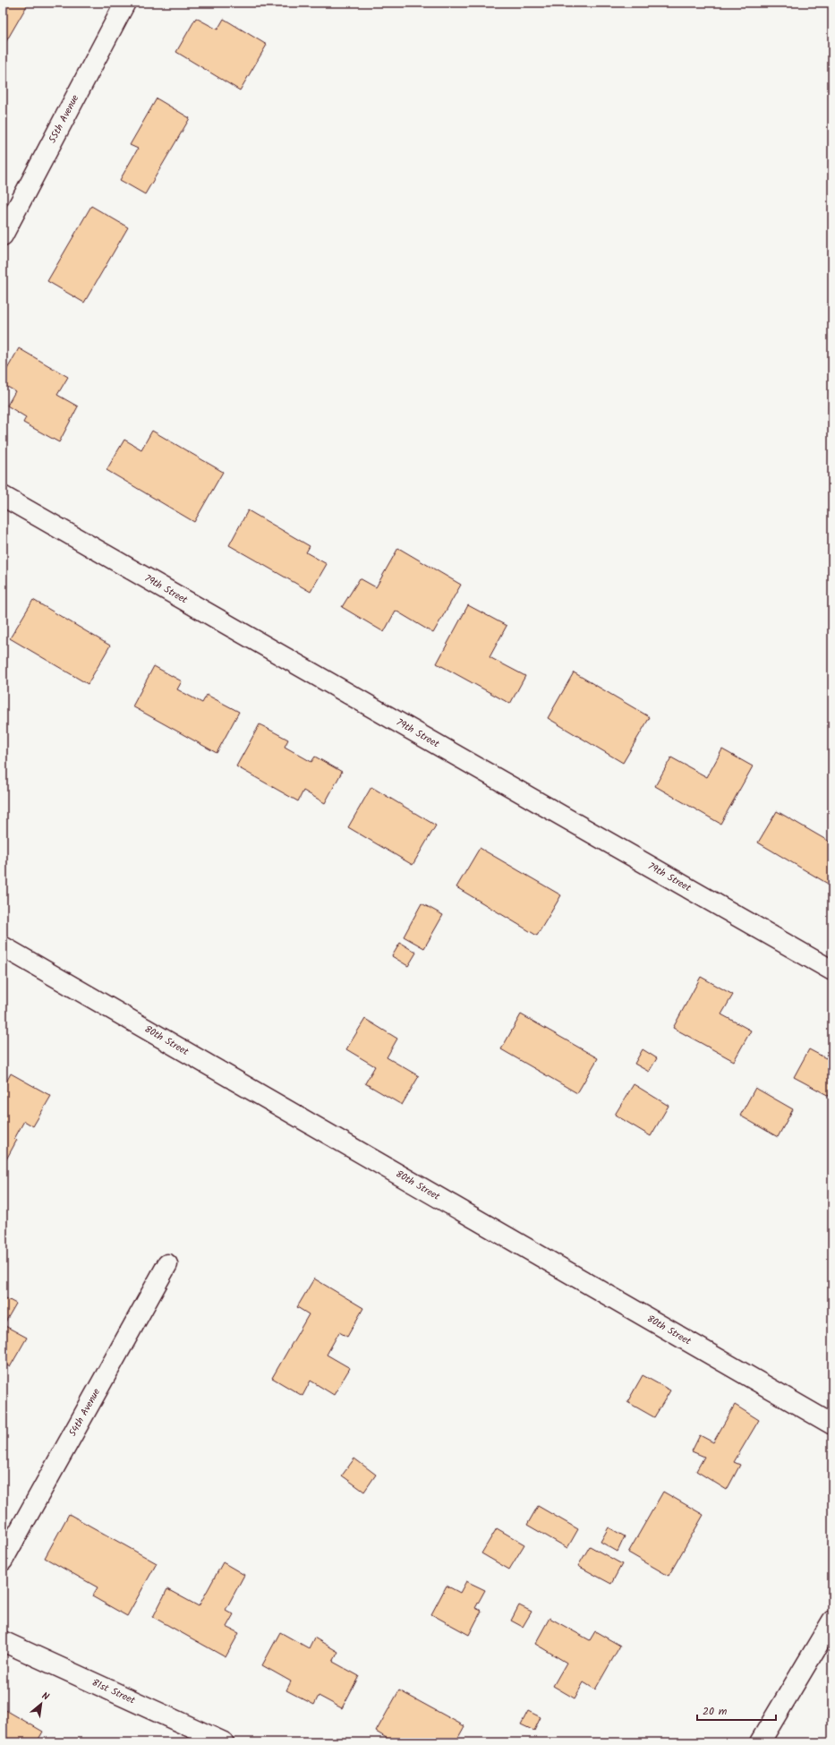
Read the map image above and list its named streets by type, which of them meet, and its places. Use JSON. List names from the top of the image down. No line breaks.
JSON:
{"streets":{"street":["55th Avenue","79th Street","80th Street","54th Avenue","81st Street"]},"scale_bar":"20 m","north":"top right"}
